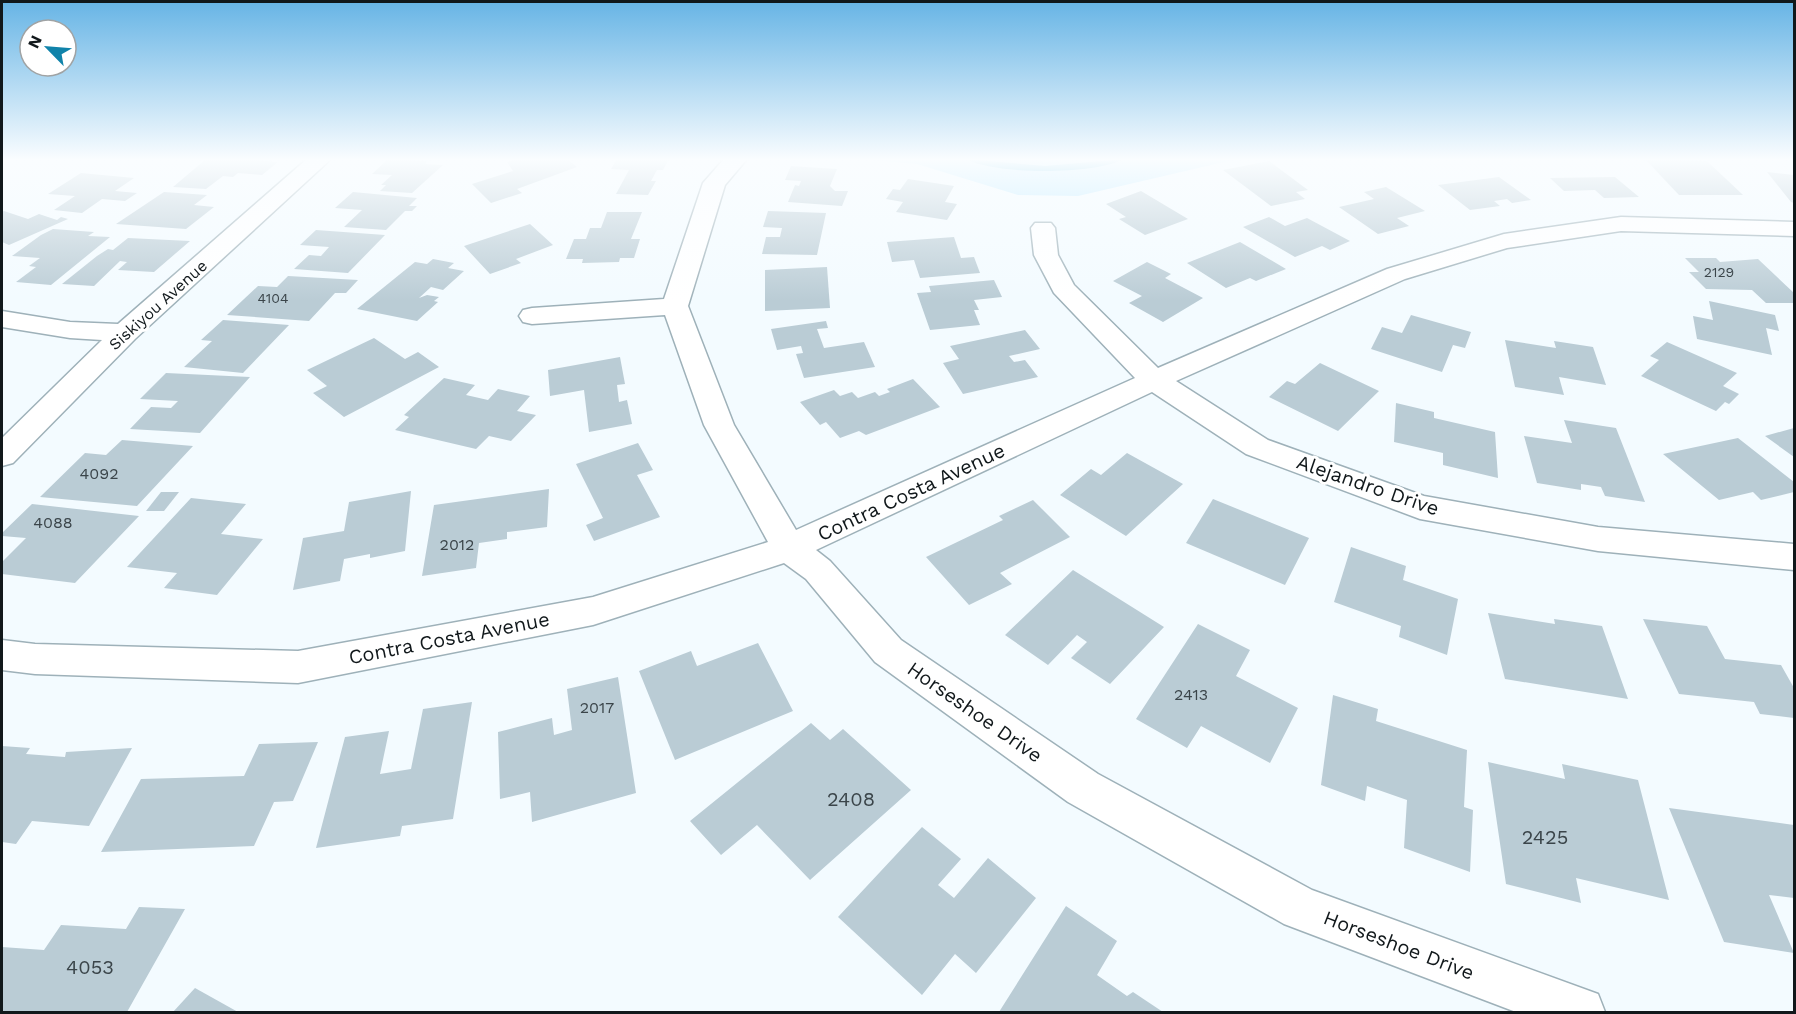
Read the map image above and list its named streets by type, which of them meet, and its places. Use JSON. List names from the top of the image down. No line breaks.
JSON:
{"streets":{"street":["Siskiyou Avenue","Alejandro Drive","Contra Costa Avenue","Horseshoe Drive"]},"crossings":[["Alejandro Drive","Contra Costa Avenue"],["Contra Costa Avenue","Horseshoe Drive"]],"house_numbers":["2129","4104","4092","4088","2012","2413","2017","2408","2425","4053"],"north":"top left"}
